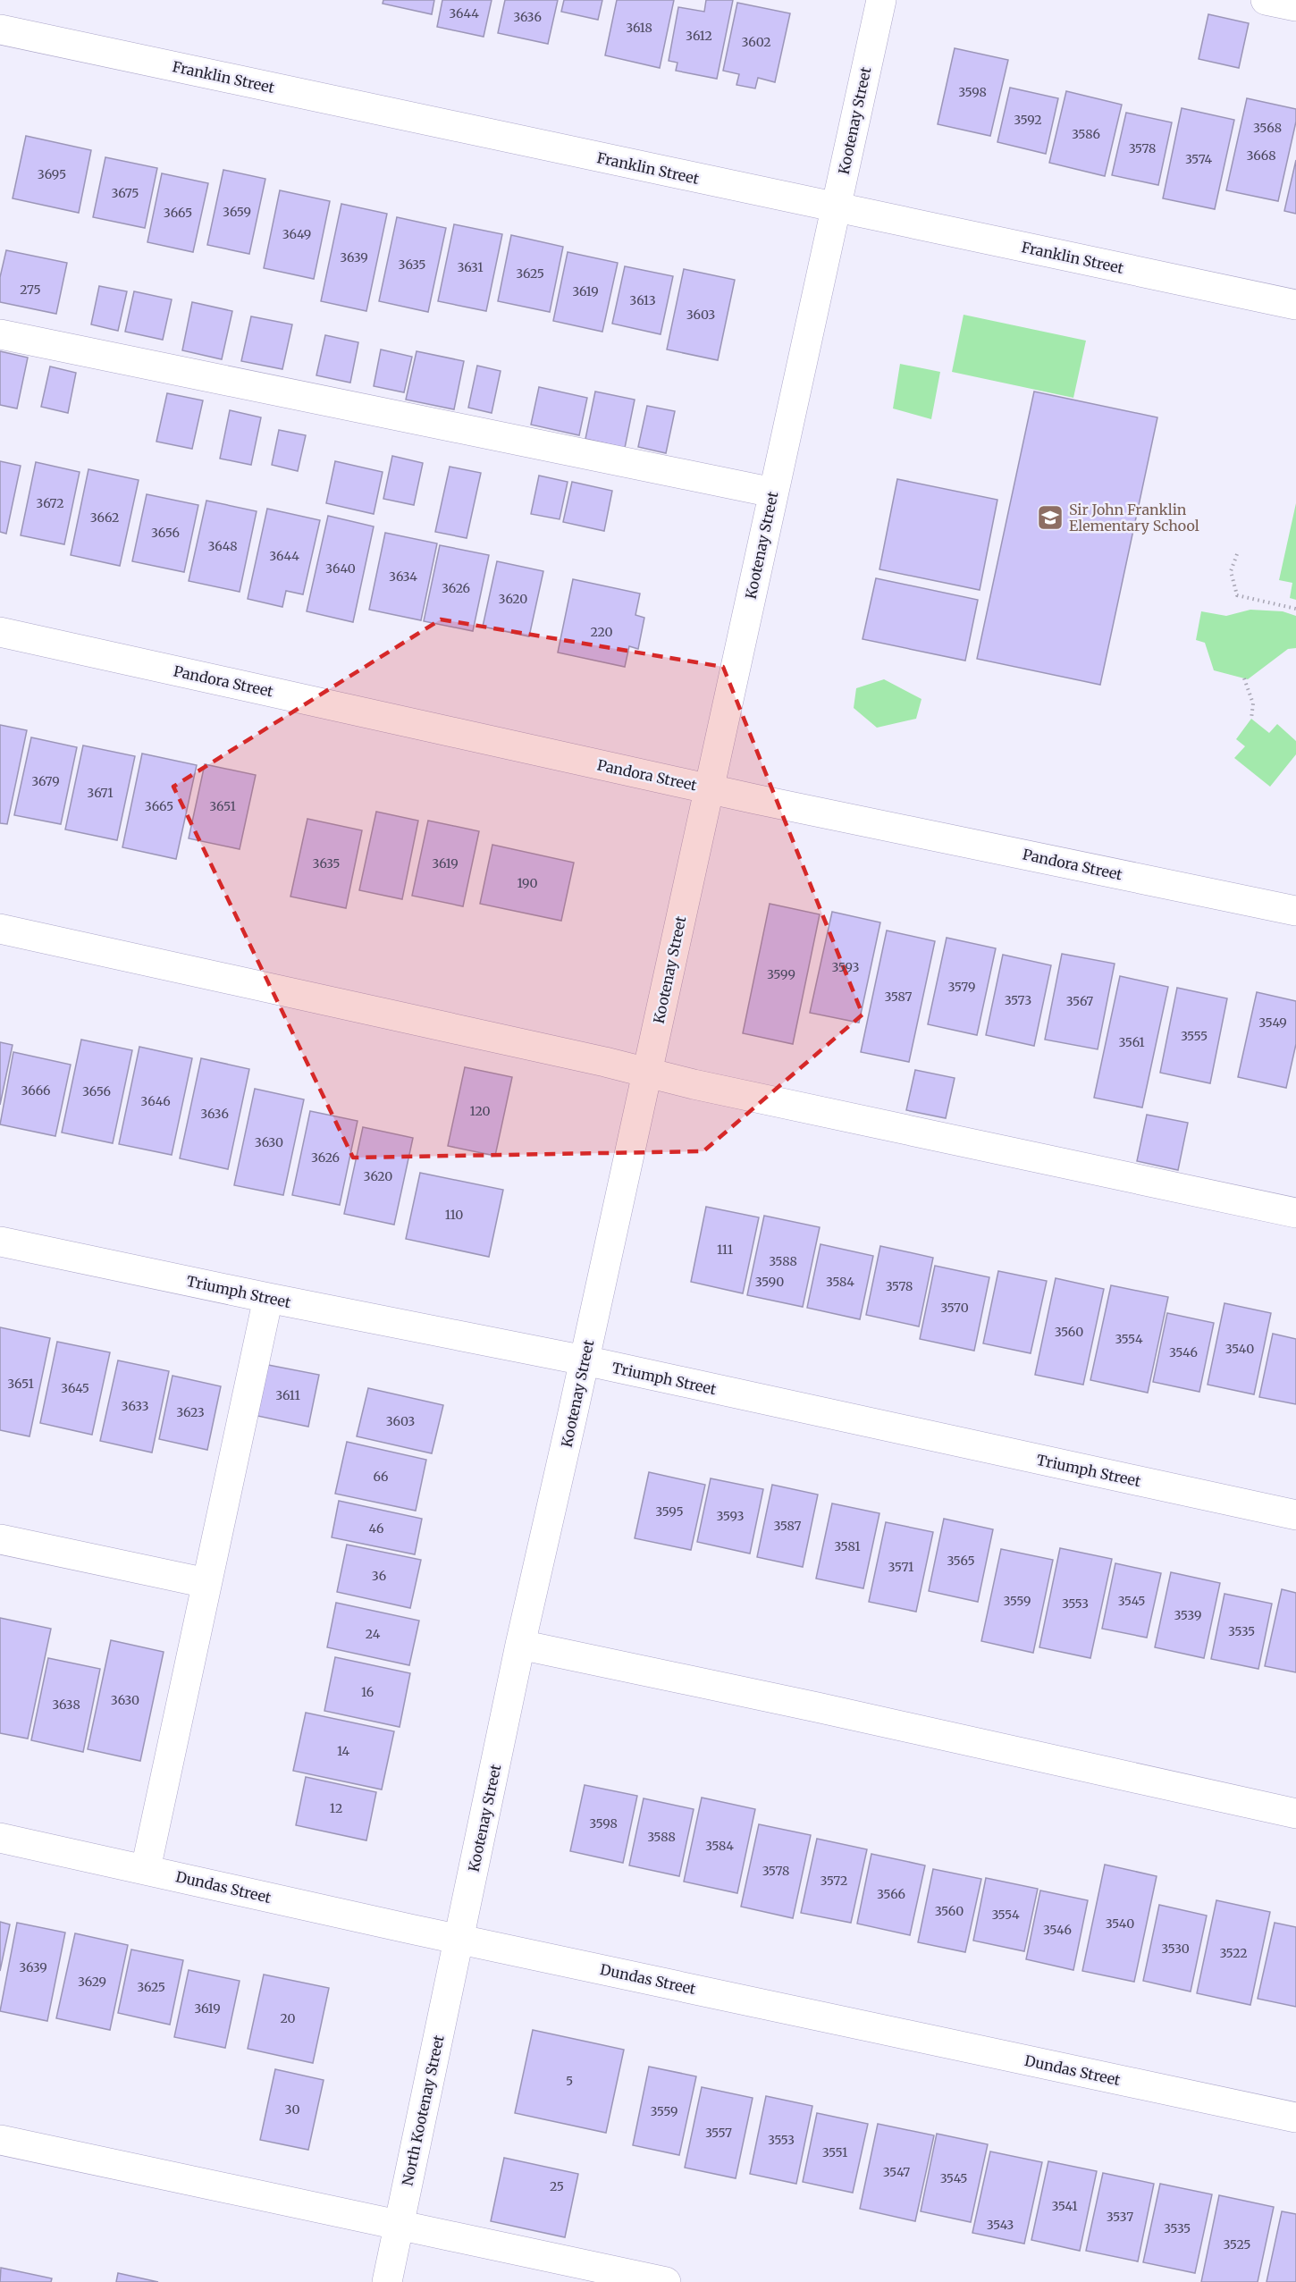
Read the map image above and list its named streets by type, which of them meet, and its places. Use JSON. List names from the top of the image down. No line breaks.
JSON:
{"streets":{"street":["Franklin Street","Kootenay Street","Pandora Street","Triumph Street","Dundas Street","North Kootenay Street"]},"crossings":[["Franklin Street","Kootenay Street"],["Kootenay Street","Pandora Street"],["Kootenay Street","Triumph Street"],["Kootenay Street","Dundas Street"],["Kootenay Street","North Kootenay Street"],["Dundas Street","North Kootenay Street"]],"places":{"school or university":["Sir John Franklin Elementary School"]},"house_numbers":["3644","3636","3618","3612","3602","3598","3592","3568","3586","3578","3668","3574","3695","3675","3659","3665","3649","3639","3635","3631","3625","275","3619","3613","3603","3672","3662","3656","3648","3644","3640","3634","3626","3620","220","3679","3671","3665","3651","3635","3619","190","3593","3599","3579","3587","3573","3567","3549","3555","3561","3666","3656","3646","120","3636","3630","3626","3620","110","111","3588","3590","3584","3578","3570","3560","3554","3540","3546","3651","3645","3611","3633","3623","3603","66","3595","3593","3587","46","3581","3565","3571","36","3559","3545","3553","3539","3535","24","16","3630","3638","14","12","3598","3588","3584","3578","3572","3566","3560","3554","3540","3546","3530","3522","3639","3629","3625","3619","20","5","30","3559","3557","3553","3551","3547","3545","25","3541","3537","3543","3535","3525"]}
